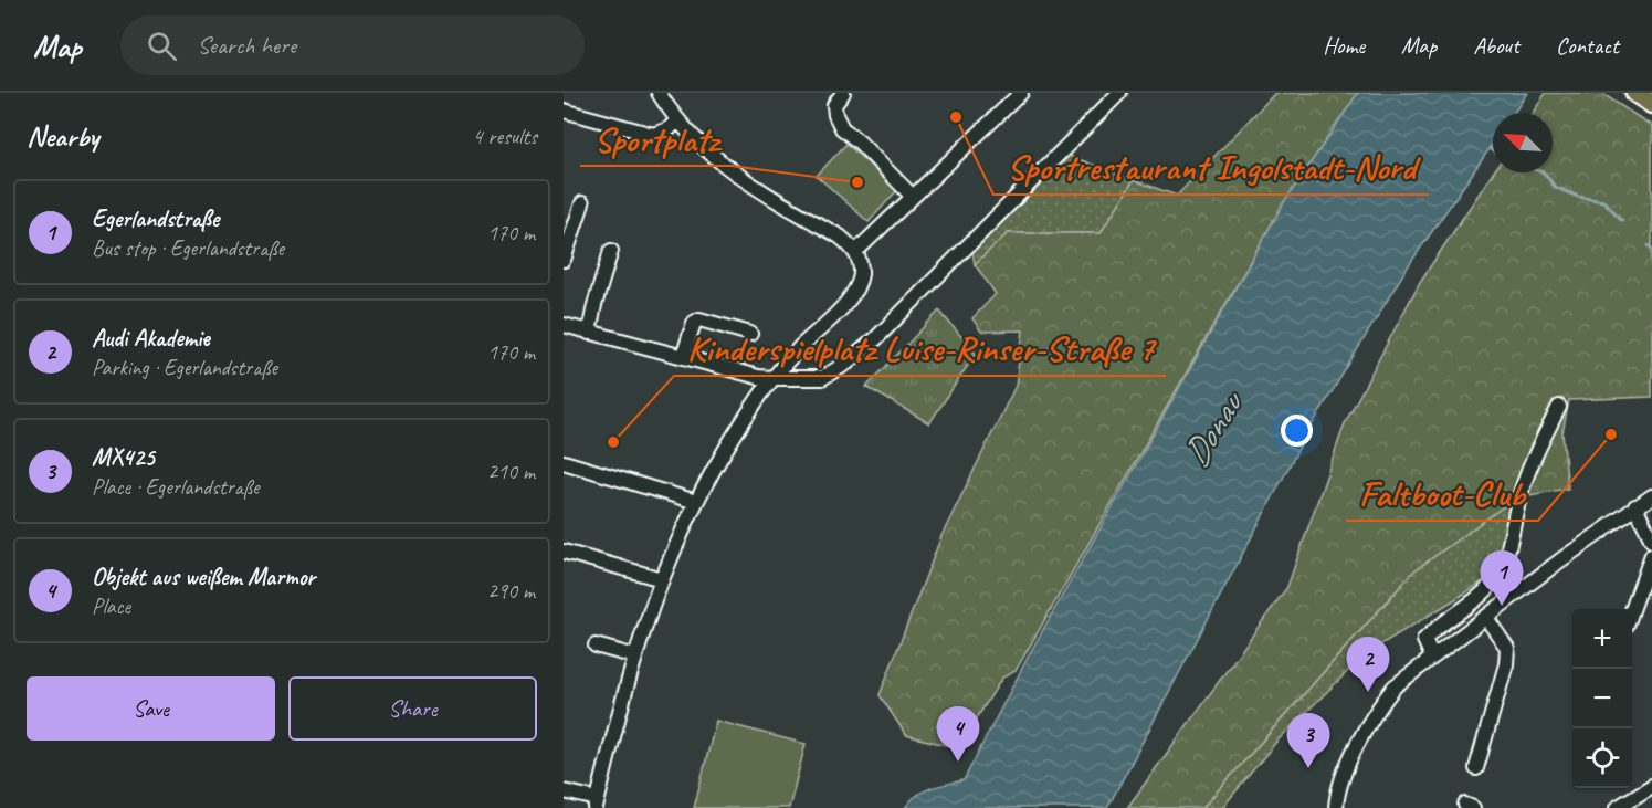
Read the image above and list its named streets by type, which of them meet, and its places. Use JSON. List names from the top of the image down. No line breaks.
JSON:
{"water":["Donau"],"places":["Sportrestaurant Ingolstadt-Nord","Sportplatz","Faltboot-Club","Kinderspielplatz Luise-Rinser-Straße 7"],"north":"top left","page":{"header":"Map","search":"Search here","nav":["Home","Map","About","Contact"],"heading":["Nearby","4 results"],"list":[{"mark":"1","name":"Egerlandstraße","note":"Bus stop · Egerlandstraße","value":"170 m"},{"mark":"2","name":"Audi Akademie","note":"Parking · Egerlandstraße","value":"170 m"},{"mark":"3","name":"MX425","note":"Place · Egerlandstraße","value":"210 m"},{"mark":"4","name":"Objekt aus weißem Marmor","note":"Place","value":"290 m"}],"pins":["1","2","4","3"],"map_buttons":["+","−"],"buttons":["Save","Share"]}}
